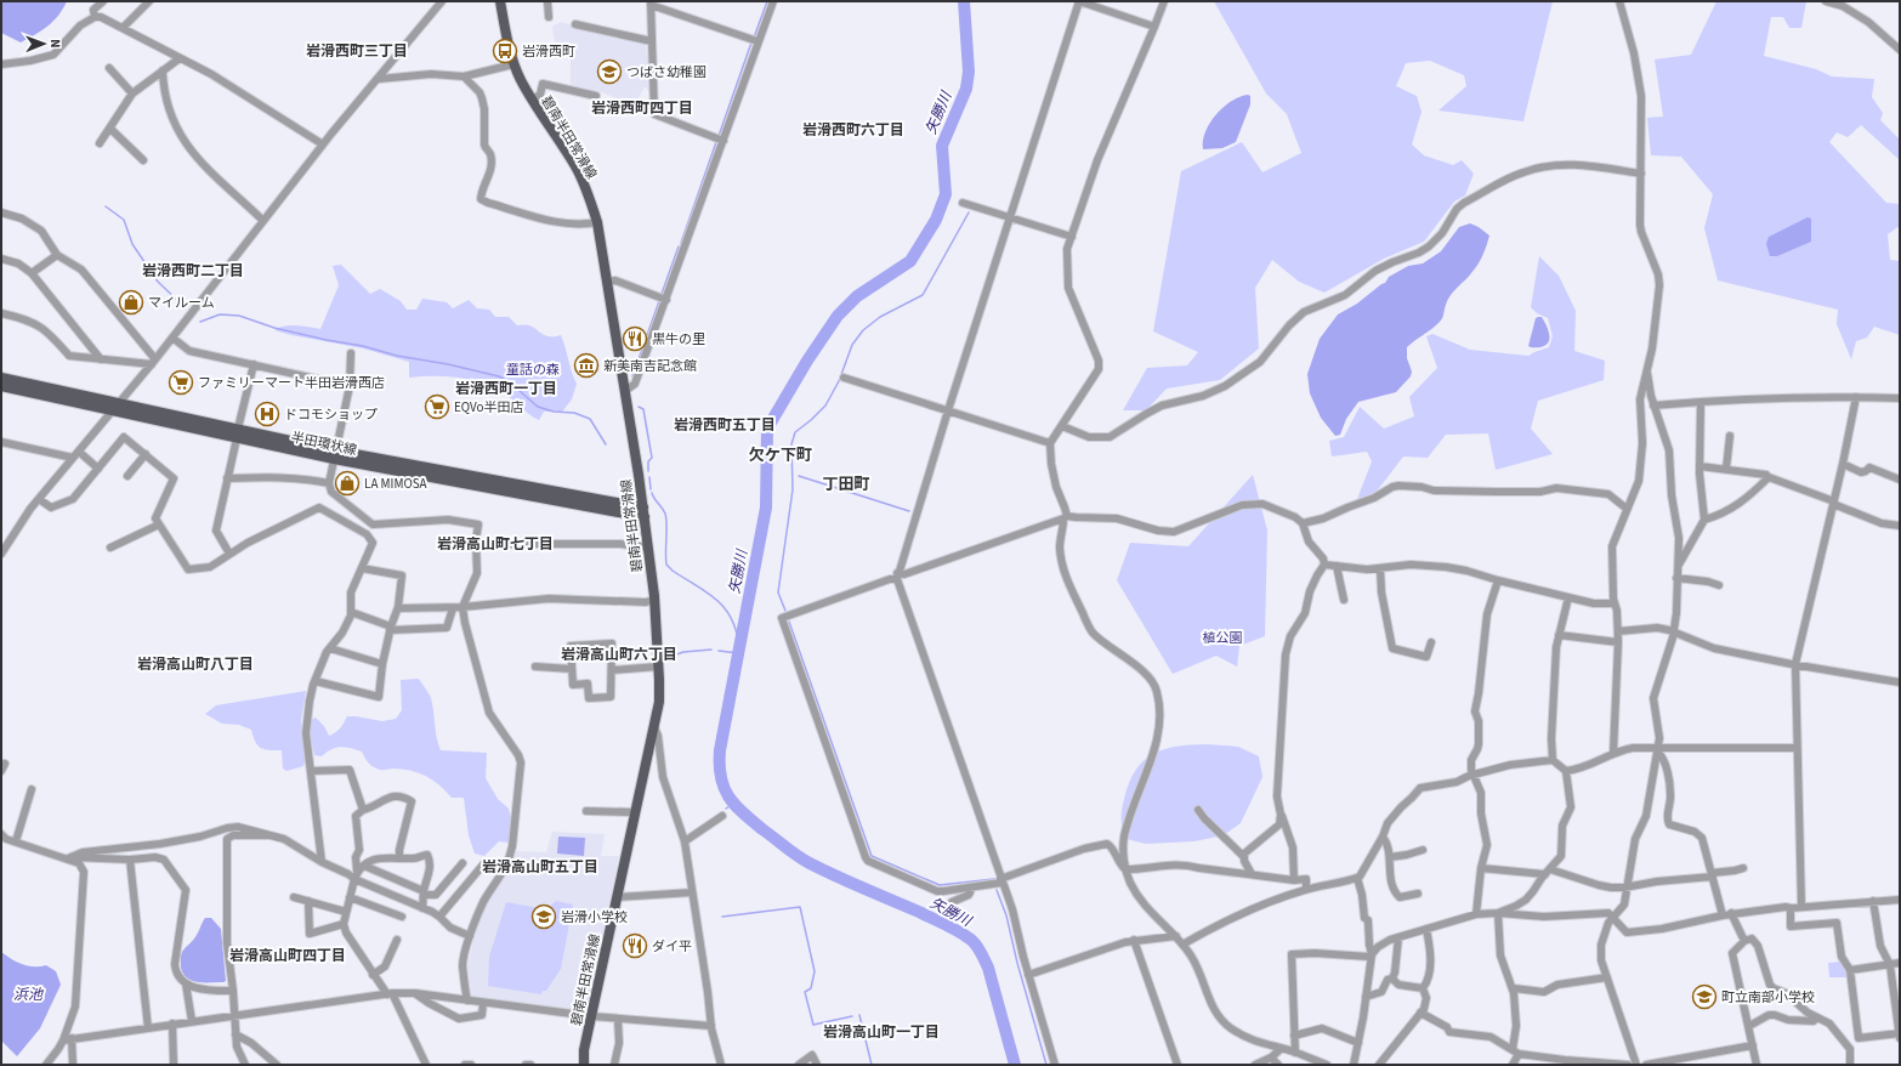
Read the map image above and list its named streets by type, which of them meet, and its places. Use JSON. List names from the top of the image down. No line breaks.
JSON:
{"streets":{"main road":["碧南半田常滑線","半田環状線"]},"crossings":[["碧南半田常滑線","半田環状線"]],"districts":["岩滑西町三丁目","岩滑西町四丁目","岩滑西町六丁目","岩滑西町二丁目","岩滑西町一丁目","岩滑西町五丁目","欠ケ下町","丁田町","岩滑高山町七丁目","岩滑高山町六丁目","岩滑高山町八丁目","岩滑高山町五丁目","岩滑高山町四丁目","岩滑高山町一丁目"],"water":["矢勝川","浜池"],"parks":["童話の森","植公園"],"places":{"bus stop":["岩滑西町"],"school or university":["つばさ幼稚園","岩滑小学校","町立南部小学校"],"shop":["マイルーム","LA MIMOSA"],"restaurant":["黒牛の里","ダイ平"],"museum":["新美南吉記念館"],"supermarket":["ファミリーマート半田岩滑西店","EQVo半田店"],"hospital":["ドコモショップ"]},"north":"right"}
